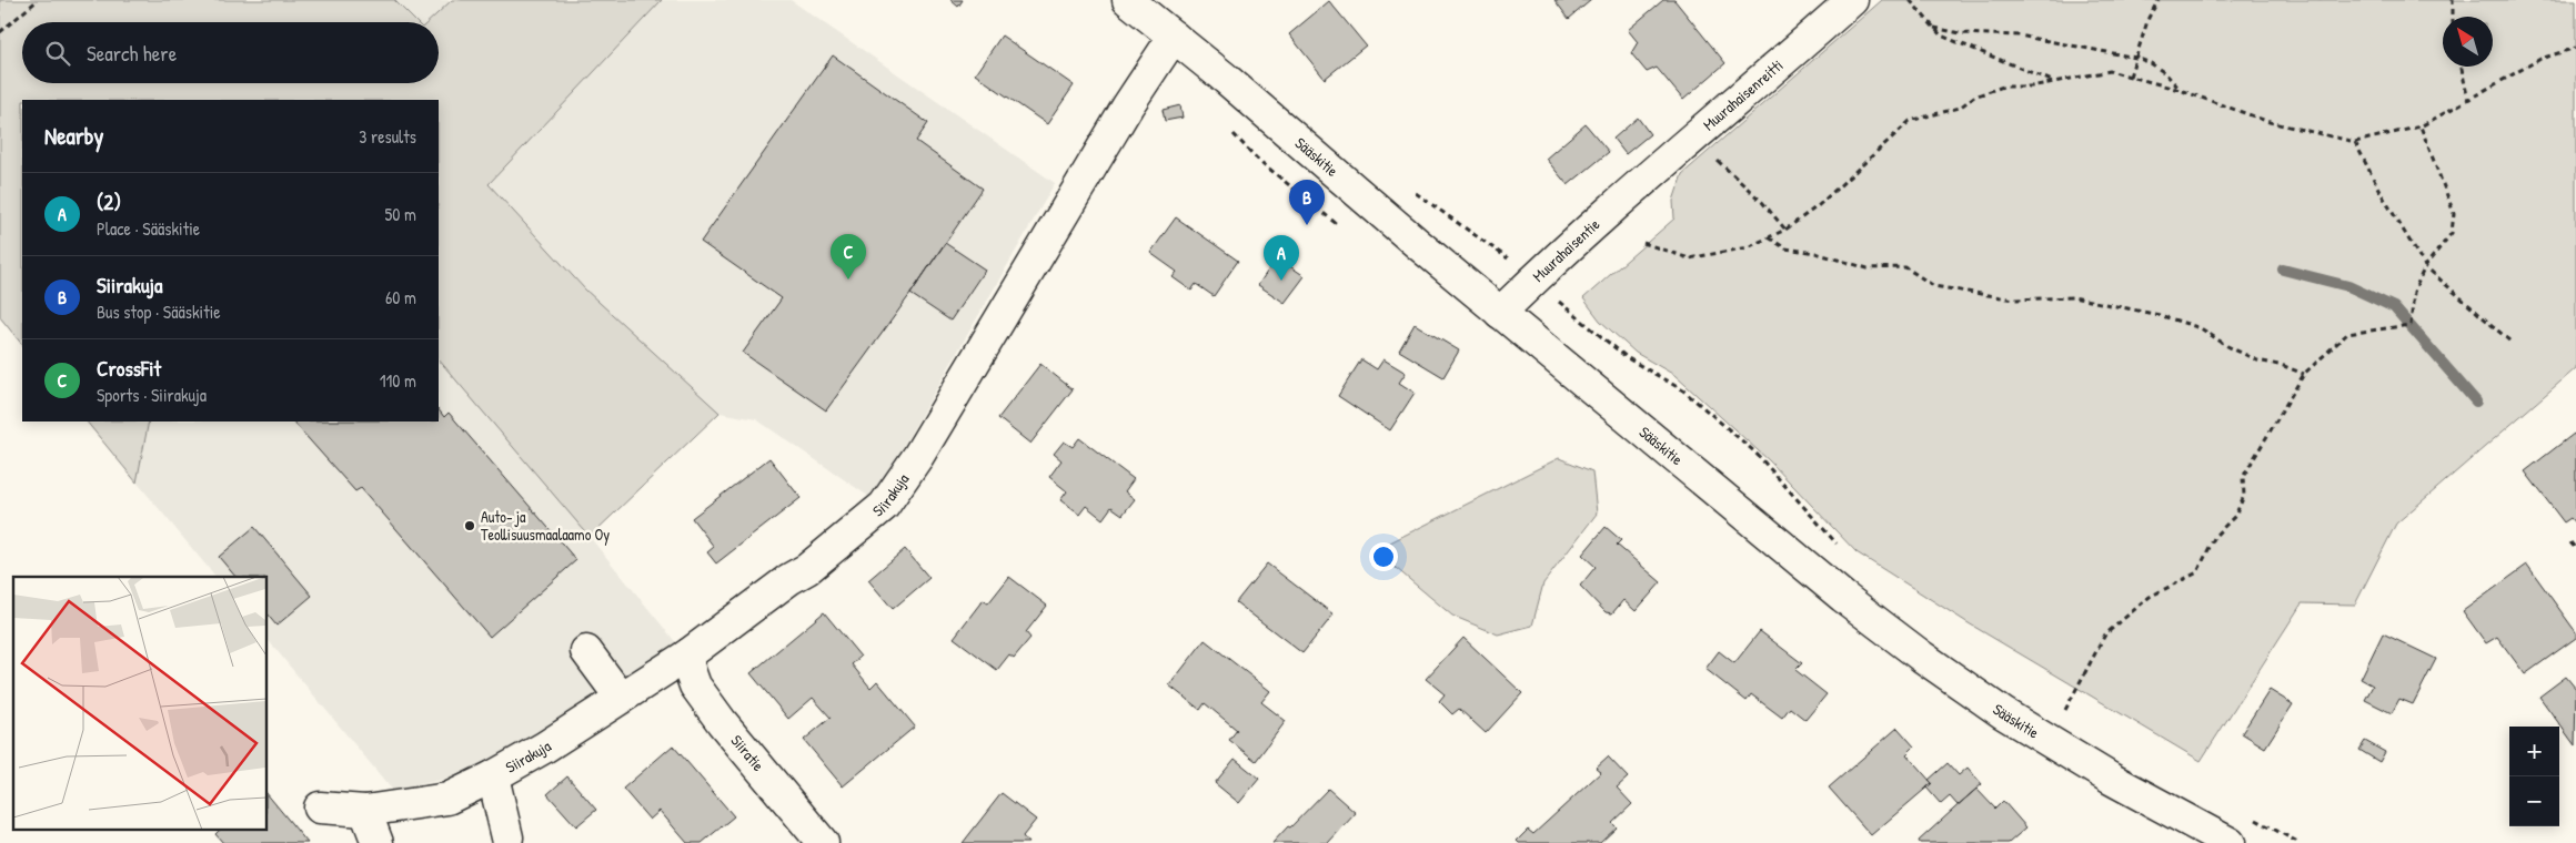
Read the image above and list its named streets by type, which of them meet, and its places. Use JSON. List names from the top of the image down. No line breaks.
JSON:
{"streets":{"street":["Muurahaisenreitti","Sääskitie","Muurahaisentie","Siirakuja","Siiratie"]},"crossings":[["Muurahaisenreitti","Muurahaisentie"],["Sääskitie","Muurahaisentie"],["Sääskitie","Siirakuja"],["Siirakuja","Siiratie"]],"places":["Auto- ja Teollisuusmaalaamo Oy"],"north":"top left","page":{"search":"Search here","heading":["Nearby","3 results"],"list":[{"mark":"A","name":"(2)","note":"Place · Sääskitie","value":"50 m"},{"mark":"B","name":"Siirakuja","note":"Bus stop · Sääskitie","value":"60 m"},{"mark":"C","name":"CrossFit","note":"Sports · Siirakuja","value":"110 m"}],"pins":["B","C","A"],"map_buttons":["+","−"]}}
